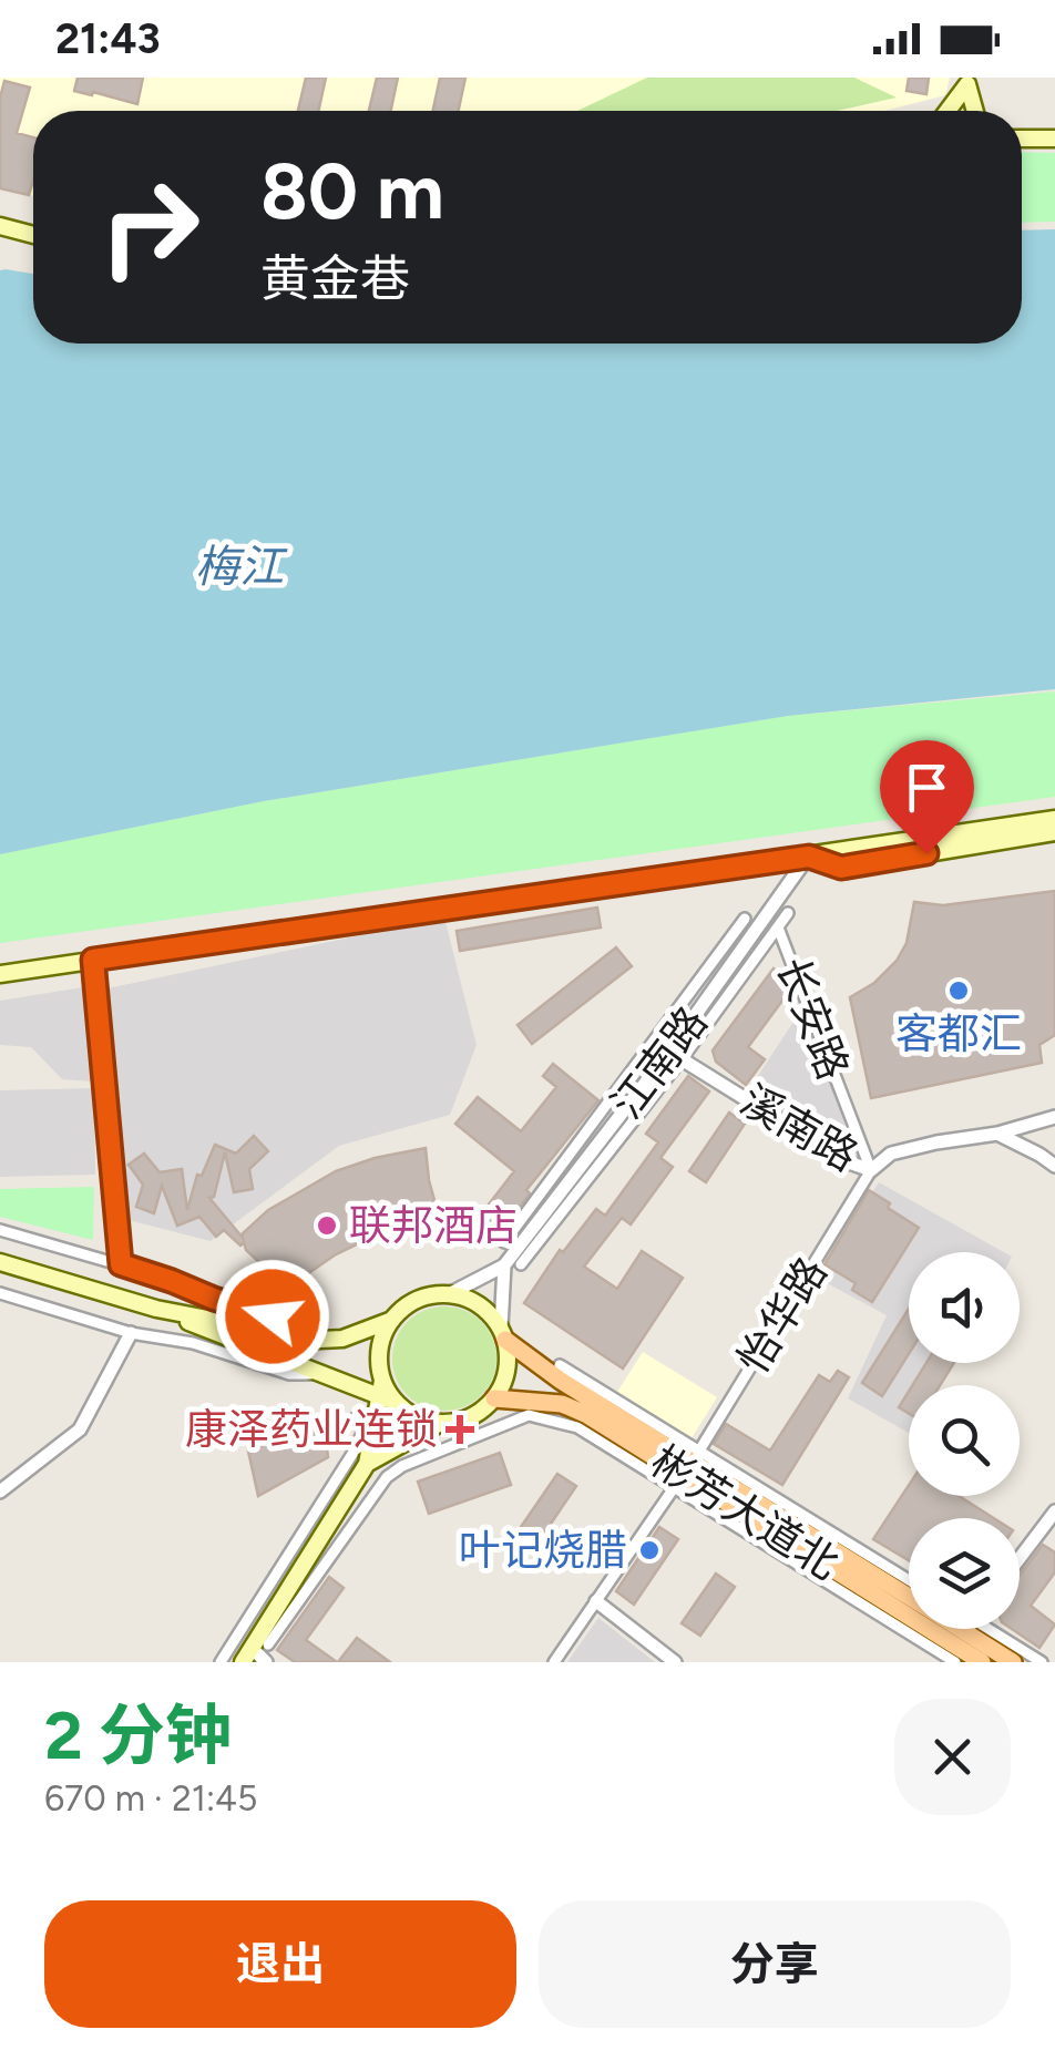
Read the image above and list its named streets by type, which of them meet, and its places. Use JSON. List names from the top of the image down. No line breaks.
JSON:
{"streets":{"main road":["彬芳大道北"],"street":["长安路","江南路","溪南路","怡华路"]},"crossings":[["长安路","溪南路"],["长安路","怡华路"],["江南路","溪南路"],["江南路","彬芳大道北"],["溪南路","怡华路"],["怡华路","彬芳大道北"]],"water":["梅江"],"places":{"other":["客都汇","联邦酒店","叶记烧腊"],"health":["康泽药业连锁"]},"page":{"status":"21:43","turn":["80 m","黄金巷"],"heading":["2 分钟","670 m · 21:45"],"buttons":["退出","分享"]}}
